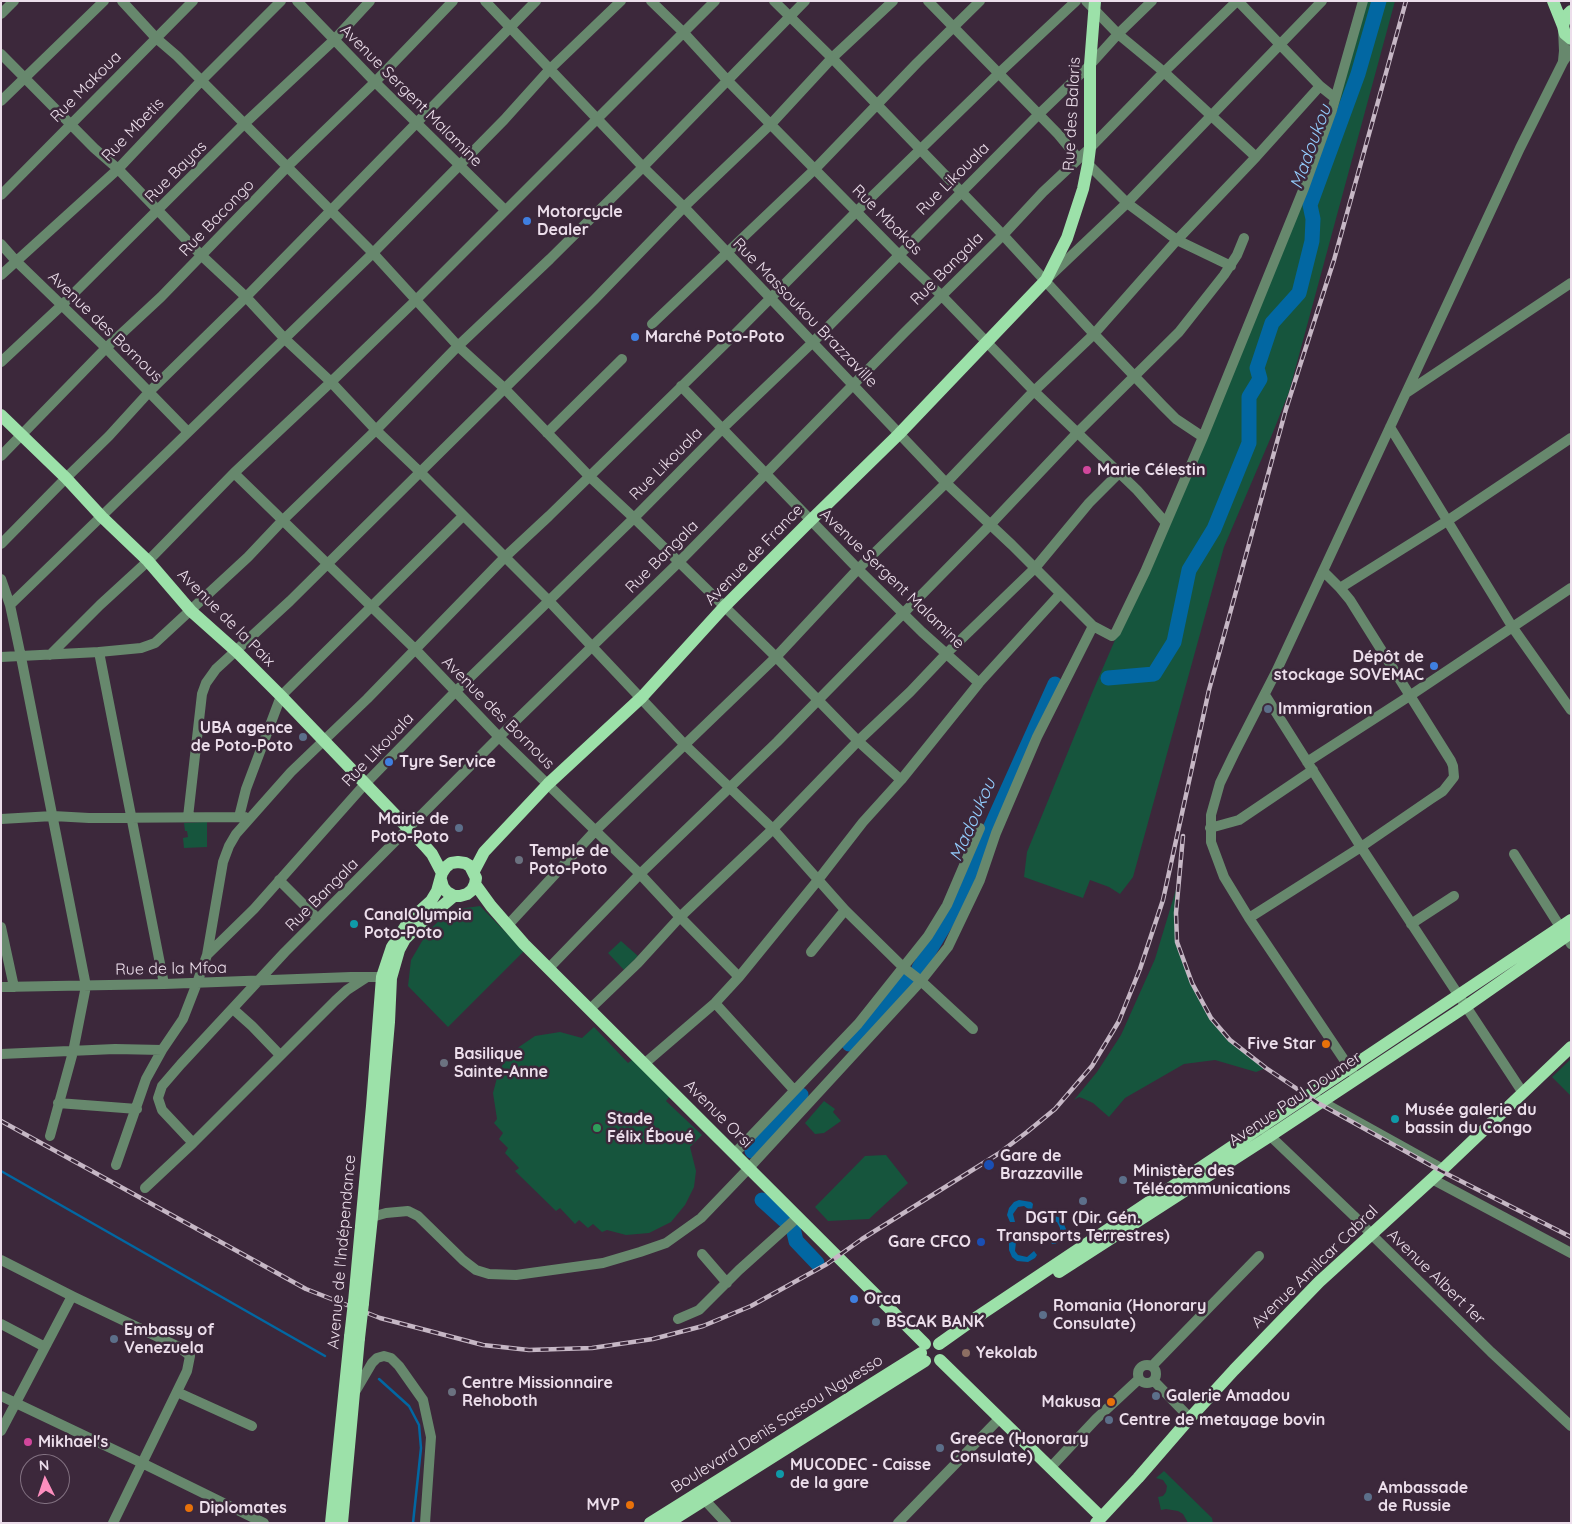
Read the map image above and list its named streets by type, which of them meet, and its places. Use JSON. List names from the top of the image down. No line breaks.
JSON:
{"streets":{"main road":["Rue des Balaris","Avenue de France","Avenue de la Paix","Avenue Paul Doumer","Avenue Orsi","Avenue de l'Indépendance","Avenue Amilcar Cabral","Boulevard Denis Sassou Nguesso"],"street":["Rue Makoua","Avenue Sergent Malamine","Rue Mbetis","Rue Bayas","Rue Likouala","Rue Bacongo","Rue Mbakas","Rue Bangala","Rue Massoukou Brazzaville","Avenue des Bornous","Rue de la Mfoa","Avenue Albert 1er"]},"crossings":[["Avenue Sergent Malamine","Rue Bayas"],["Avenue Sergent Malamine","Rue Likouala"],["Avenue Sergent Malamine","Rue Bacongo"],["Avenue Sergent Malamine","Rue Bangala"],["Avenue Sergent Malamine","Avenue de France"],["Rue des Balaris","Rue Likouala"],["Rue des Balaris","Rue Bangala"],["Rue des Balaris","Avenue de France"],["Rue Mbetis","Avenue des Bornous"],["Rue Bayas","Avenue des Bornous"],["Rue Likouala","Rue Mbakas"],["Rue Likouala","Rue Massoukou Brazzaville"],["Rue Likouala","Avenue des Bornous"],["Rue Likouala","Avenue de la Paix"],["Rue Bacongo","Avenue des Bornous"],["Rue Bacongo","Avenue de la Paix"],["Rue Mbakas","Rue Bangala"],["Rue Mbakas","Rue Massoukou Brazzaville"],["Rue Mbakas","Avenue de France"],["Rue Bangala","Rue Massoukou Brazzaville"],["Rue Bangala","Avenue des Bornous"],["Rue Bangala","Avenue de la Paix"],["Rue Bangala","Rue de la Mfoa"],["Rue Massoukou Brazzaville","Avenue de France"],["Avenue des Bornous","Avenue de France"],["Avenue de France","Avenue Orsi"],["Avenue de France","Avenue de l'Indépendance"],["Avenue de la Paix","Avenue Orsi"],["Rue de la Mfoa","Avenue de l'Indépendance"],["Avenue Paul Doumer","Avenue Albert 1er"],["Avenue Orsi","Avenue de l'Indépendance"],["Avenue Orsi","Boulevard Denis Sassou Nguesso"],["Avenue Amilcar Cabral","Avenue Albert 1er"]],"water":["Madoukou"],"places":["Motorcycle Dealer","Marché Poto-Poto","Marie Célestin","Dépôt de stockage SOVEMAC","Immigration","UBA agence de Poto-Poto","Tyre Service","Mairie de Poto-Poto","Temple de Poto-Poto","CanalOlympia Poto-Poto","Five Star","Basilique Sainte-Anne","Musée galerie du bassin du Congo","Stade Félix Éboué","Gare de Brazzaville","Ministère des Télécommunications","DGTT (Dir. Gén. Transports Terrestres)","Gare CFCO","Orca","Romania (Honorary Consulate)","BSCAK BANK","Embassy of Venezuela","Yekolab","Centre Missionnaire Rehoboth","Galerie Amadou","Makusa","Centre de metayage bovin","Mikhael's","Greece (Honorary Consulate)","MUCODEC - Caisse de la gare","Ambassade de Russie","MVP","Diplomates"],"north":"top"}
